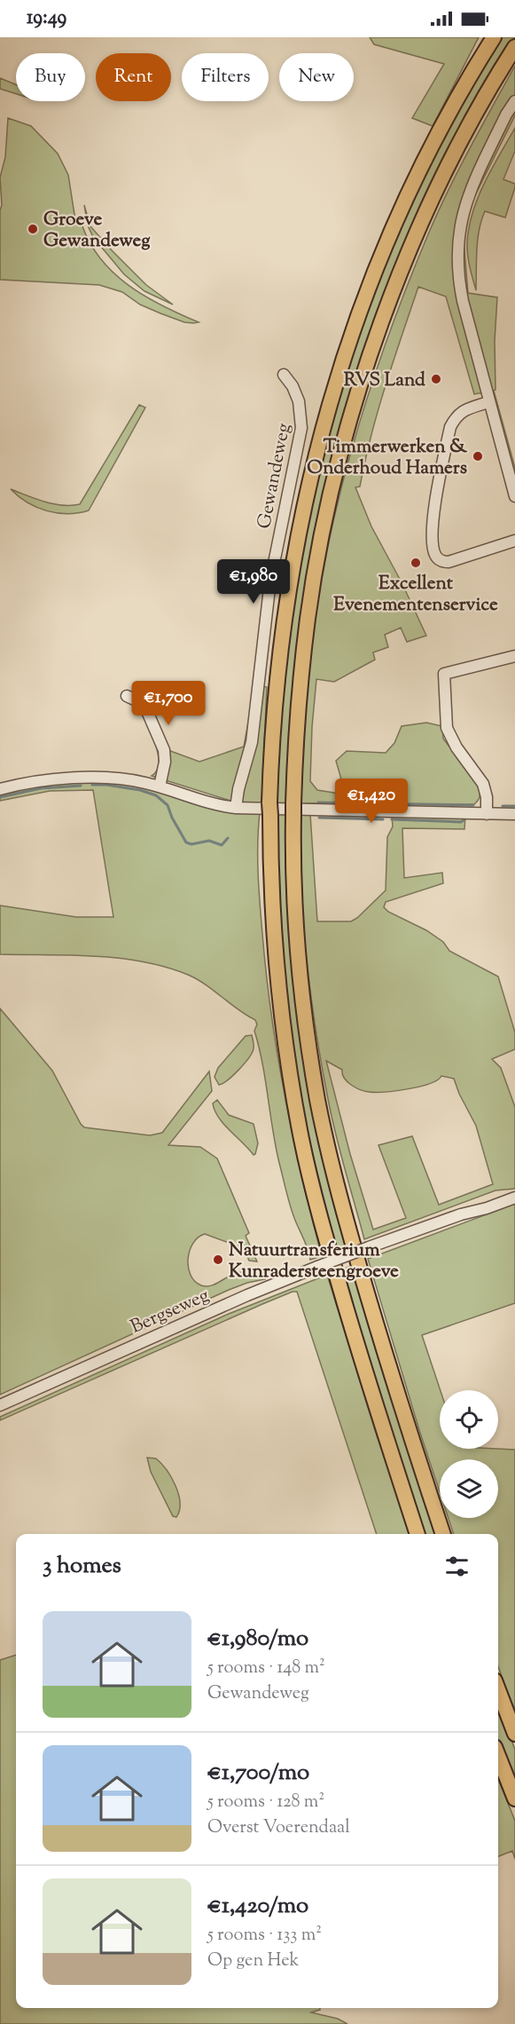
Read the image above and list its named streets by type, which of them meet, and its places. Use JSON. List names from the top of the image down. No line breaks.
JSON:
{"streets":{"street":["Gewandeweg","Bergseweg"]},"places":["Groeve Gewandeweg","RVS Land","Timmerwerken & Onderhoud Hamers","Excellent Evenementenservice","Natuurtransferium Kunradersteengroeve"],"page":{"status":"19:49","chip":["Buy","Rent","Filters","New"],"price":["€1,980","€1,700","€1,420"],"heading":"3 homes","list":[{"name":"€1,980/mo","note":"5 rooms · 148 m² · Gewandeweg"},{"name":"€1,700/mo","note":"5 rooms · 128 m² · Overst Voerendaal"},{"name":"€1,420/mo","note":"5 rooms · 133 m² · Op gen Hek"}]}}
